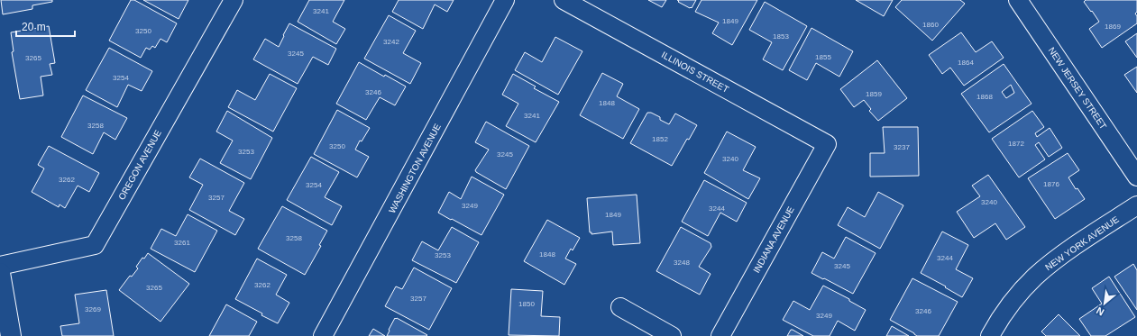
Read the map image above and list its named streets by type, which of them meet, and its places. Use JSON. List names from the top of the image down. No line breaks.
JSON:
{"streets":{"street":["ILLINOIS STREET","NEW JERSEY STREET","OREGON AVENUE","WASHINGTON AVENUE","INDIANA AVENUE","NEW YORK AVENUE"]},"crossings":[["ILLINOIS STREET","INDIANA AVENUE"]],"house_numbers":["3241","1849","1860","1869","3250","1853","3242","3245","1855","3265","1864","3254","3246","1859","1868","1848","3241","3258","1852","1872","3250","3237","3253","3245","3240","3262","1876","3254","3257","3240","3249","3244","1849","3258","3261","1848","3253","3244","3248","3245","3262","3265","3257","1850","3269","3246","3249"],"scale_bar":"20 m","north":"bottom left"}
